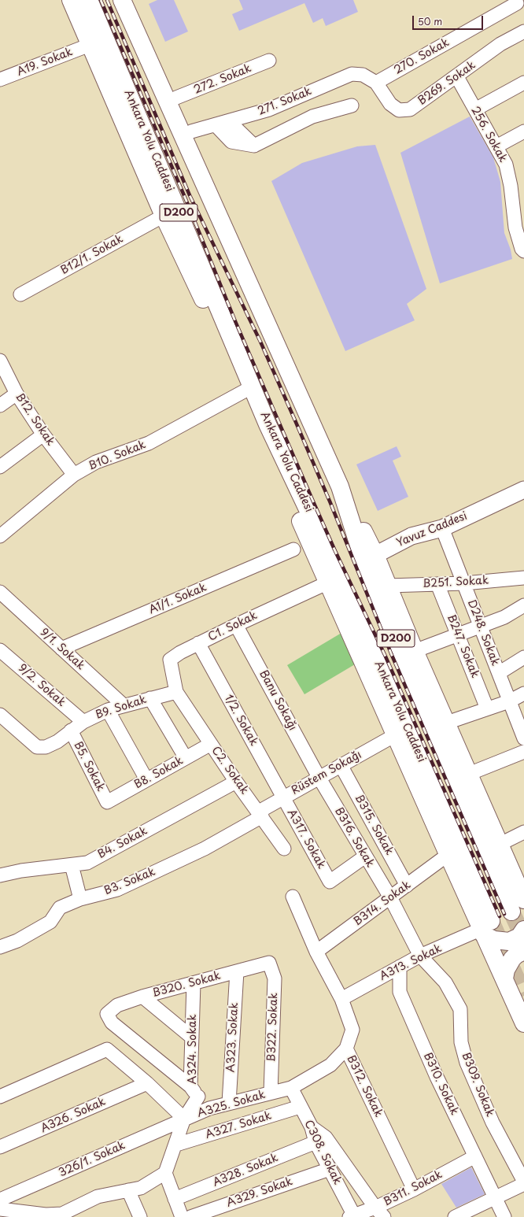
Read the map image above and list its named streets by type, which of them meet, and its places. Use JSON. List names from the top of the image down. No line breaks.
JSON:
{"streets":{"highway":["Ankara Yolu Caddesi","D200"],"main road":["Yavuz Caddesi"],"street":["270. Sokak","A19. Sokak","272. Sokak","B269. Sokak","271. Sokak","256. Sokak","B12/1. Sokak","B12. Sokak","B10. Sokak","B251. Sokak","A1/1. Sokak","C1. Sokak","D248. Sokak","B247. Sokak","9/1. Sokak","9/2. Sokak","Banu Sokağı","B9. Sokak","1/2. Sokak","B5. Sokak","C2. Sokak","B8. Sokak","Rüstem Sokağı","B315. Sokak","B316. Sokak","A317. Sokak","B4. Sokak","B3. Sokak","B314. Sokak","A313. Sokak","B320. Sokak","B322. Sokak","A323. Sokak","A324. Sokak","B310. Sokak","B309. Sokak","B312. Sokak","A325. Sokak","A326. Sokak","A327. Sokak","C308. Sokak","326/1. Sokak","A328. Sokak","B311. Sokak","A329. Sokak"]},"crossings":[["270. Sokak","B269. Sokak"],["270. Sokak","271. Sokak"],["B269. Sokak","271. Sokak"],["B269. Sokak","256. Sokak"],["Ankara Yolu Caddesi","A313. Sokak"],["B12. Sokak","B10. Sokak"],["Yavuz Caddesi","D248. Sokak"],["B251. Sokak","D248. Sokak"],["B251. Sokak","B247. Sokak"],["A1/1. Sokak","9/1. Sokak"],["C1. Sokak","Banu Sokağı"],["C1. Sokak","B9. Sokak"],["C1. Sokak","1/2. Sokak"],["C1. Sokak","C2. Sokak"],["9/1. Sokak","B9. Sokak"],["9/2. Sokak","B9. Sokak"],["Banu Sokağı","Rüstem Sokağı"],["Banu Sokağı","B316. Sokak"],["B9. Sokak","B5. Sokak"],["B9. Sokak","C2. Sokak"],["1/2. Sokak","Rüstem Sokağı"],["1/2. Sokak","A317. Sokak"],["B5. Sokak","B8. Sokak"],["C2. Sokak","B8. Sokak"],["C2. Sokak","Rüstem Sokağı"],["C2. Sokak","B4. Sokak"],["C2. Sokak","B3. Sokak"],["Rüstem Sokağı","B315. Sokak"],["Rüstem Sokağı","B316. Sokak"],["Rüstem Sokağı","A317. Sokak"],["Rüstem Sokağı","B3. Sokak"],["B315. Sokak","B314. Sokak"],["B316. Sokak","A317. Sokak"],["B316. Sokak","B314. Sokak"],["B316. Sokak","A313. Sokak"],["B316. Sokak","B309. Sokak"],["B314. Sokak","B312. Sokak"],["A313. Sokak","B310. Sokak"],["A313. Sokak","B309. Sokak"],["A313. Sokak","B312. Sokak"],["B320. Sokak","B322. Sokak"],["B320. Sokak","A323. Sokak"],["B320. Sokak","A324. Sokak"],["B322. Sokak","A325. Sokak"],["A323. Sokak","A325. Sokak"],["A324. Sokak","A325. Sokak"],["B310. Sokak","B311. Sokak"],["B312. Sokak","A325. Sokak"],["B312. Sokak","B311. Sokak"],["A325. Sokak","A327. Sokak"],["A325. Sokak","C308. Sokak"],["A325. Sokak","326/1. Sokak"],["A327. Sokak","C308. Sokak"],["C308. Sokak","A328. Sokak"],["C308. Sokak","B311. Sokak"],["C308. Sokak","A329. Sokak"]],"scale_bar":"50 m"}
